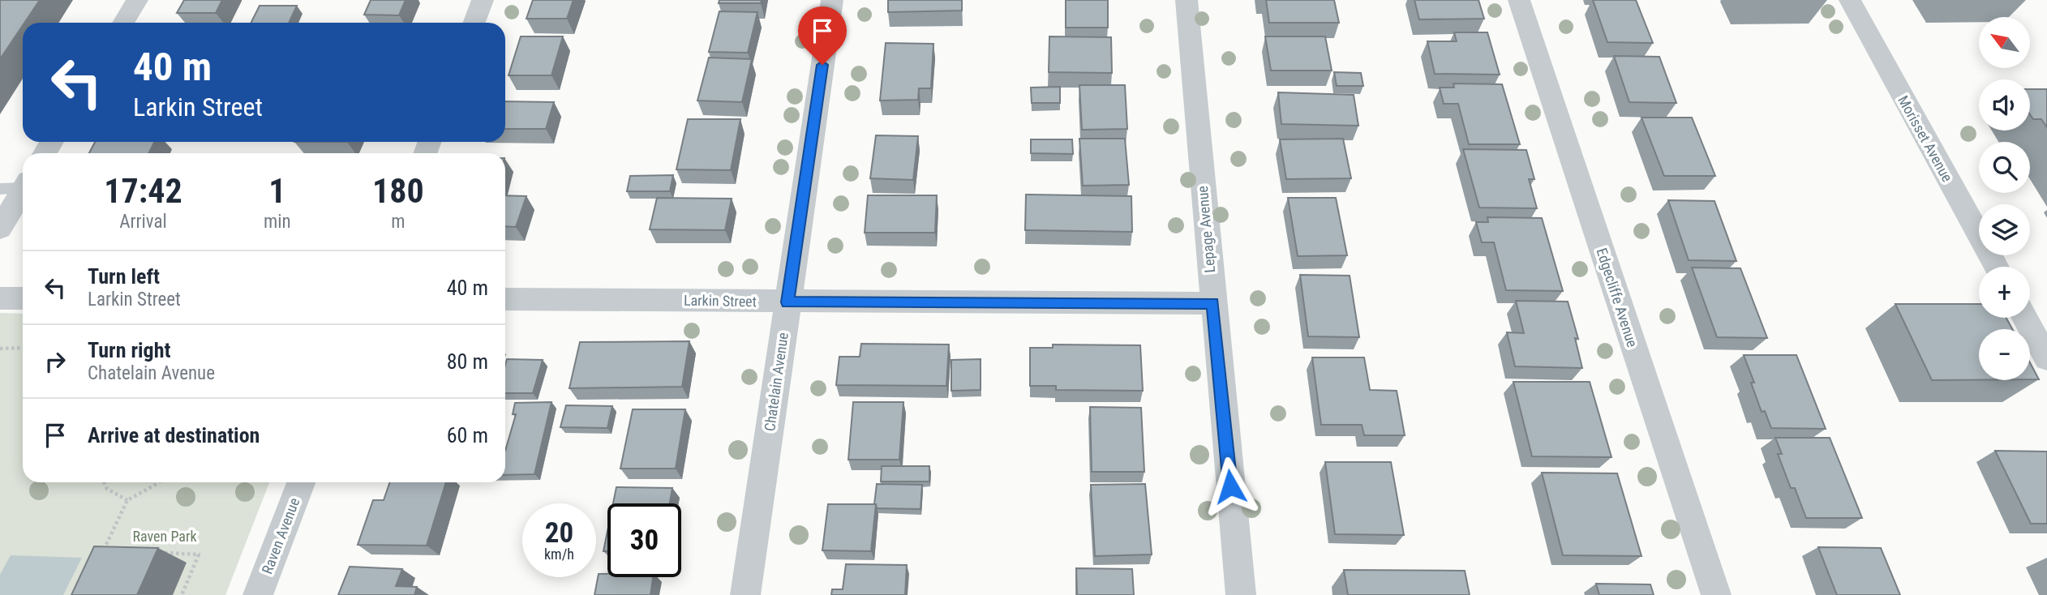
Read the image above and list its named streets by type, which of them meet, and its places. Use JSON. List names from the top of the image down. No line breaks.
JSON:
{"streets":{"street":["Morisset Avenue","Lepage Avenue","Edgecliffe Avenue","Larkin Street","Chatelain Avenue","Raven Avenue"]},"crossings":[["Lepage Avenue","Larkin Street"],["Larkin Street","Chatelain Avenue"]],"parks":["Raven Park"],"north":"top left","page":{"map_buttons":["+","−"],"turn":["40 m","Larkin Street"],"eta":["17:42","Arrival","1","min","180","m"],"list":[{"name":"Turn left","note":"Larkin Street","value":"40 m"},{"name":"Turn right","note":"Chatelain Avenue","value":"80 m"},{"name":"Arrive at destination","value":"60 m"}],"speed":"20 km/h","limit":"30"}}
